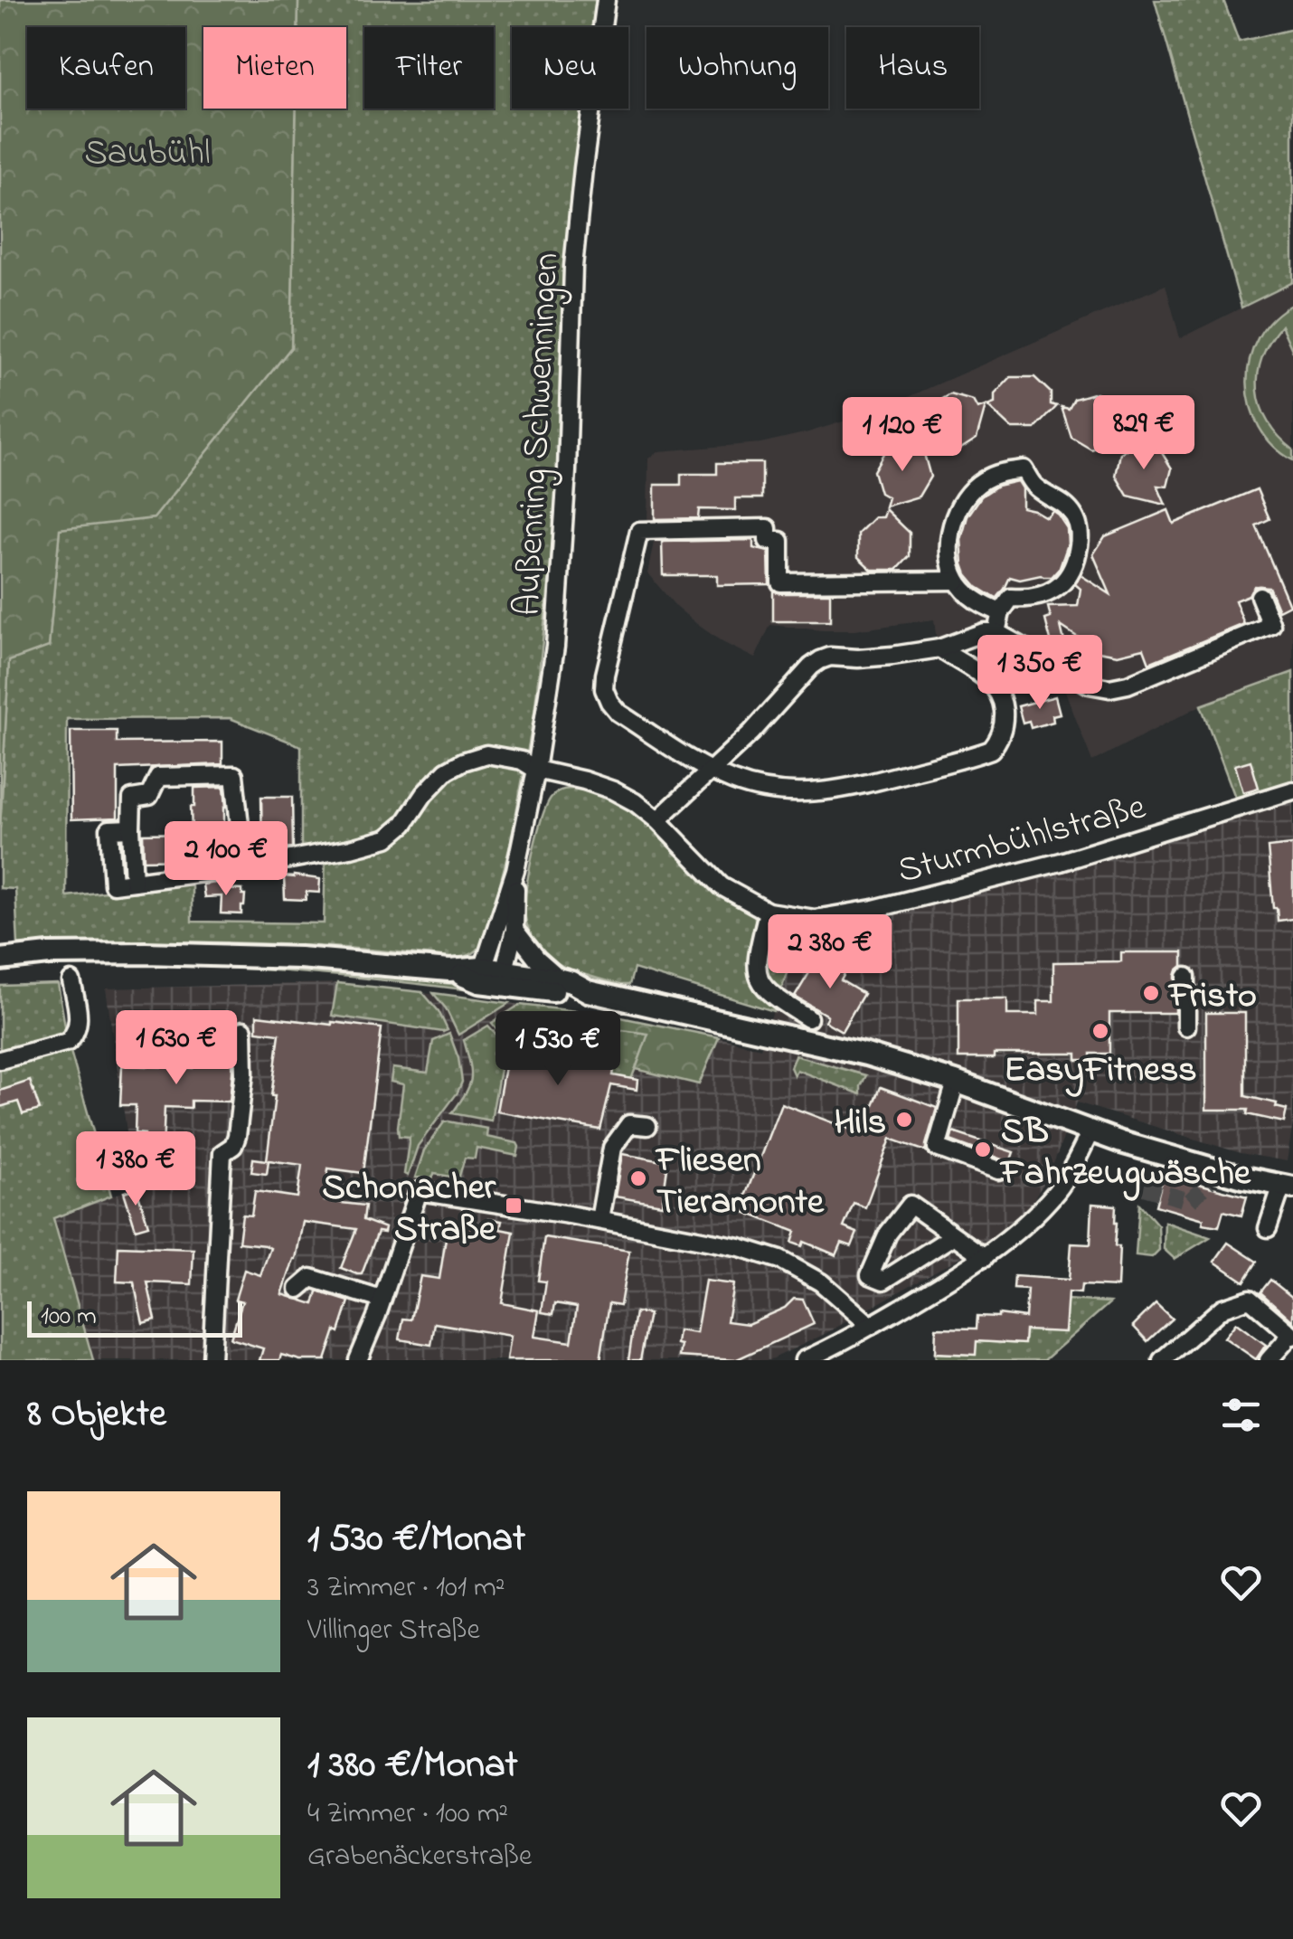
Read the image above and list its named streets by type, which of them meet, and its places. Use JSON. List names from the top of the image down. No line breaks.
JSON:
{"streets":{"street":["Außenring Schwenningen","Sturmbühlstraße"]},"crossings":[["Außenring Schwenningen","Sturmbühlstraße"]],"parks":["Saubühl"],"places":{"other":["Fristo","EasyFitness","Hils","SB Fahrzeugwäsche","Fliesen Tieramonte"],"transit":["Schonacher Straße"]},"scale_bar":"100 m","page":{"chip":["Kaufen","Mieten","Filter","Neu","Wohnung","Haus"],"price":["829 €","1 120 €","1 350 €","2 100 €","2 380 €","1 630 €","1 530 €","1 380 €"],"scale":"100 m","heading":"8 Objekte","list":[{"name":"1 530 €/Monat","note":"3 Zimmer · 101 m² · Villinger Straße"},{"name":"1 380 €/Monat","note":"4 Zimmer · 100 m² · Grabenäckerstraße"}]}}
